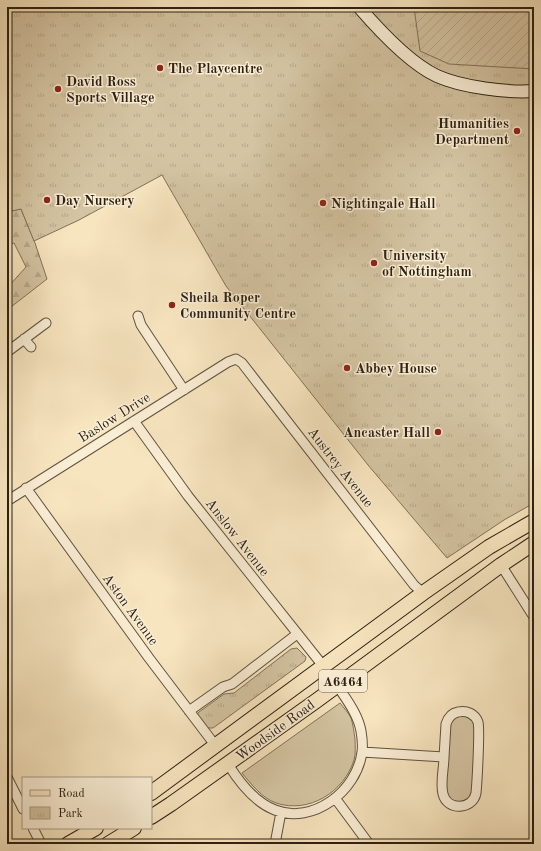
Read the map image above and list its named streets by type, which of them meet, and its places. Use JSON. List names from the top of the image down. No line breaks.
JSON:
{"streets":{"main road":["A6464","Woodside Road"],"street":["Baslow Drive","Austrey Avenue","Anslow Avenue","Aston Avenue"]},"crossings":[["Baslow Drive","Austrey Avenue"],["Baslow Drive","Anslow Avenue"],["Baslow Drive","Aston Avenue"],["Austrey Avenue","Woodside Road"],["Anslow Avenue","Woodside Road"],["Aston Avenue","Woodside Road"]],"places":["The Playcentre","David Ross Sports Village","Humanities Department","Day Nursery","Nightingale Hall","University of Nottingham","Sheila Roper Community Centre","Abbey House","Ancaster Hall"],"legend":["Road","Park"]}
